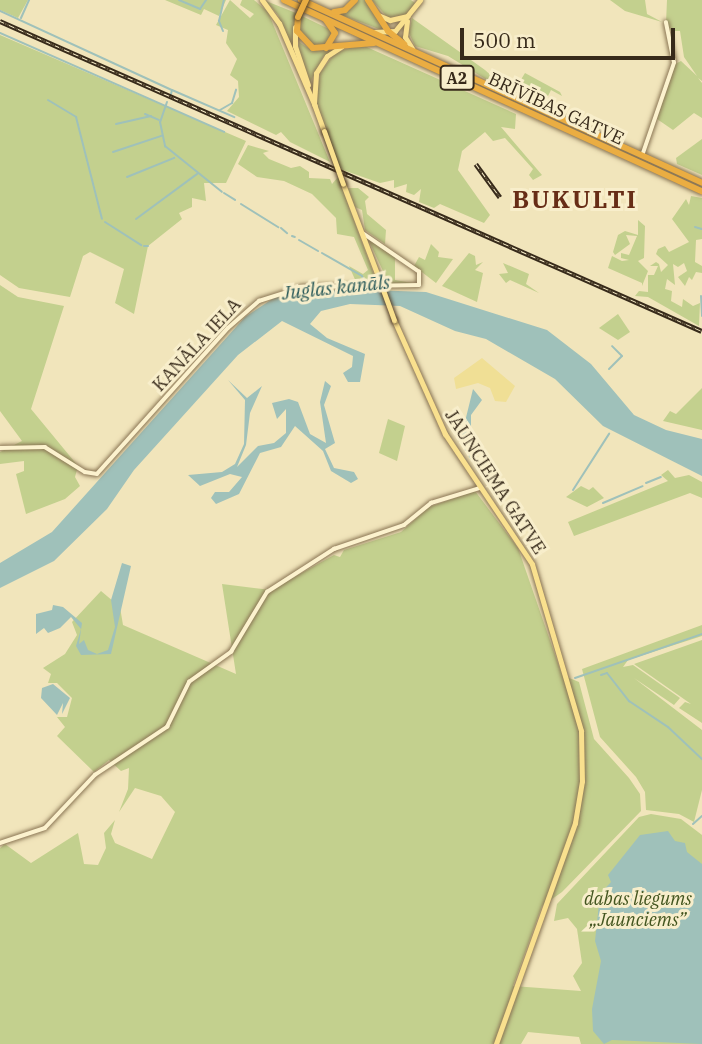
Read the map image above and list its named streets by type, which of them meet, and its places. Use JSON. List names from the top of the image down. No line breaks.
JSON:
{"streets":{"highway":["A2","BRĪVĪBAS GATVE"],"main road":["JAUNCIEMA GATVE"],"street":["KANĀLA IELA"]},"crossings":[["KANĀLA IELA","JAUNCIEMA GATVE"]],"districts":["BUKULTI"],"water":["Juglas kanāls"],"parks":["dabas liegums „Jaunciems”"],"scale_bar":"500 m"}
